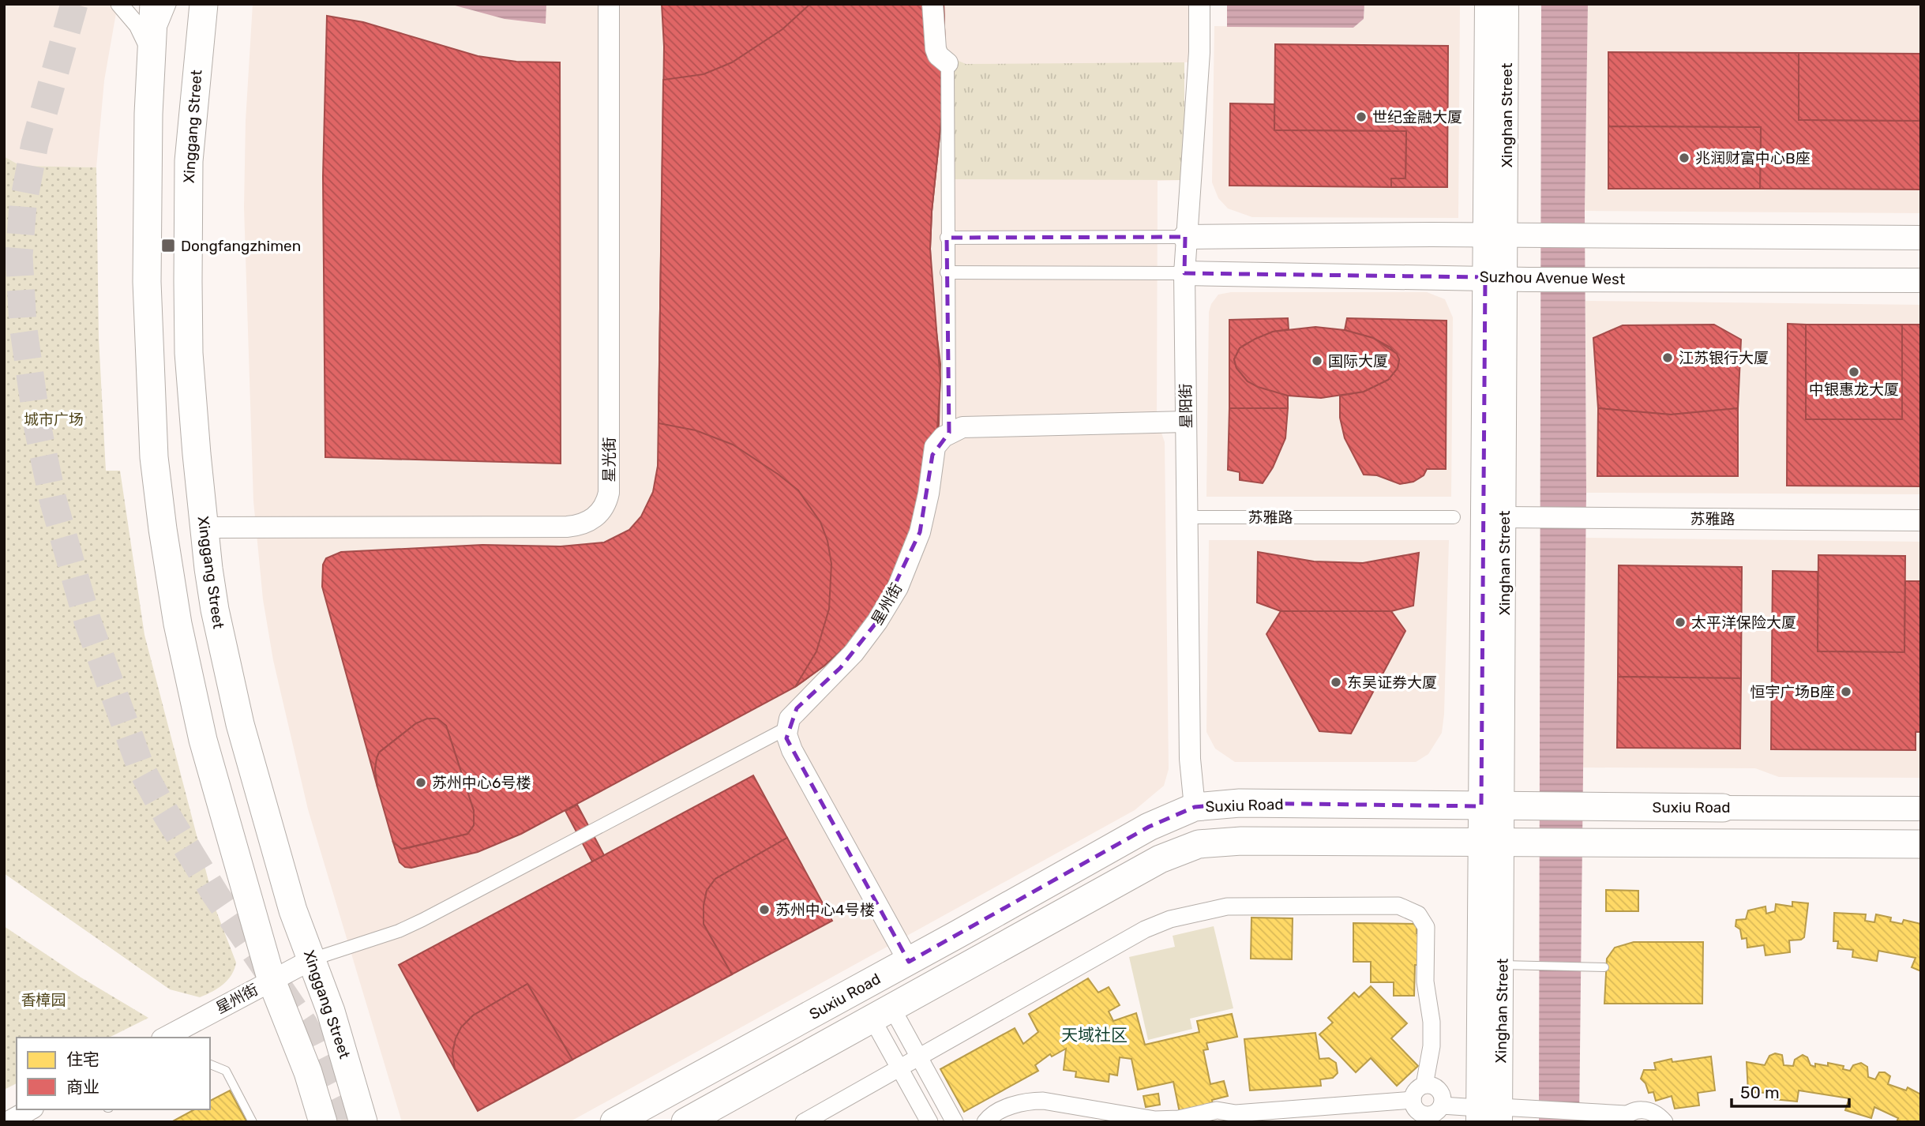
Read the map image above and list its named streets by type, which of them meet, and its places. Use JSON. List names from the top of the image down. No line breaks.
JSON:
{"streets":{"main road":["Xinghan Street","Xinggang Street","Suzhou Avenue West","Suxiu Road"],"street":["星阳街","星光街","苏雅路","星州街"]},"crossings":[["Xinghan Street","Suzhou Avenue West"],["Xinghan Street","苏雅路"],["Xinghan Street","Suxiu Road"],["Xinggang Street","星光街"],["Xinggang Street","星州街"],["Suzhou Avenue West","星阳街"],["星阳街","苏雅路"],["星阳街","Suxiu Road"]],"districts":["天域社区"],"parks":["城市广场","香樟园"],"places":{"other":["世纪金融大厦","兆润财富中心B座","江苏银行大厦","国际大厦","中银惠龙大厦","太平洋保险大厦","东吴证券大厦","恒宇广场B座","苏州中心6号楼","苏州中心4号楼"],"transit":["Dongfangzhimen"]},"legend":["住宅","商业"],"scale_bar":"50 m"}
